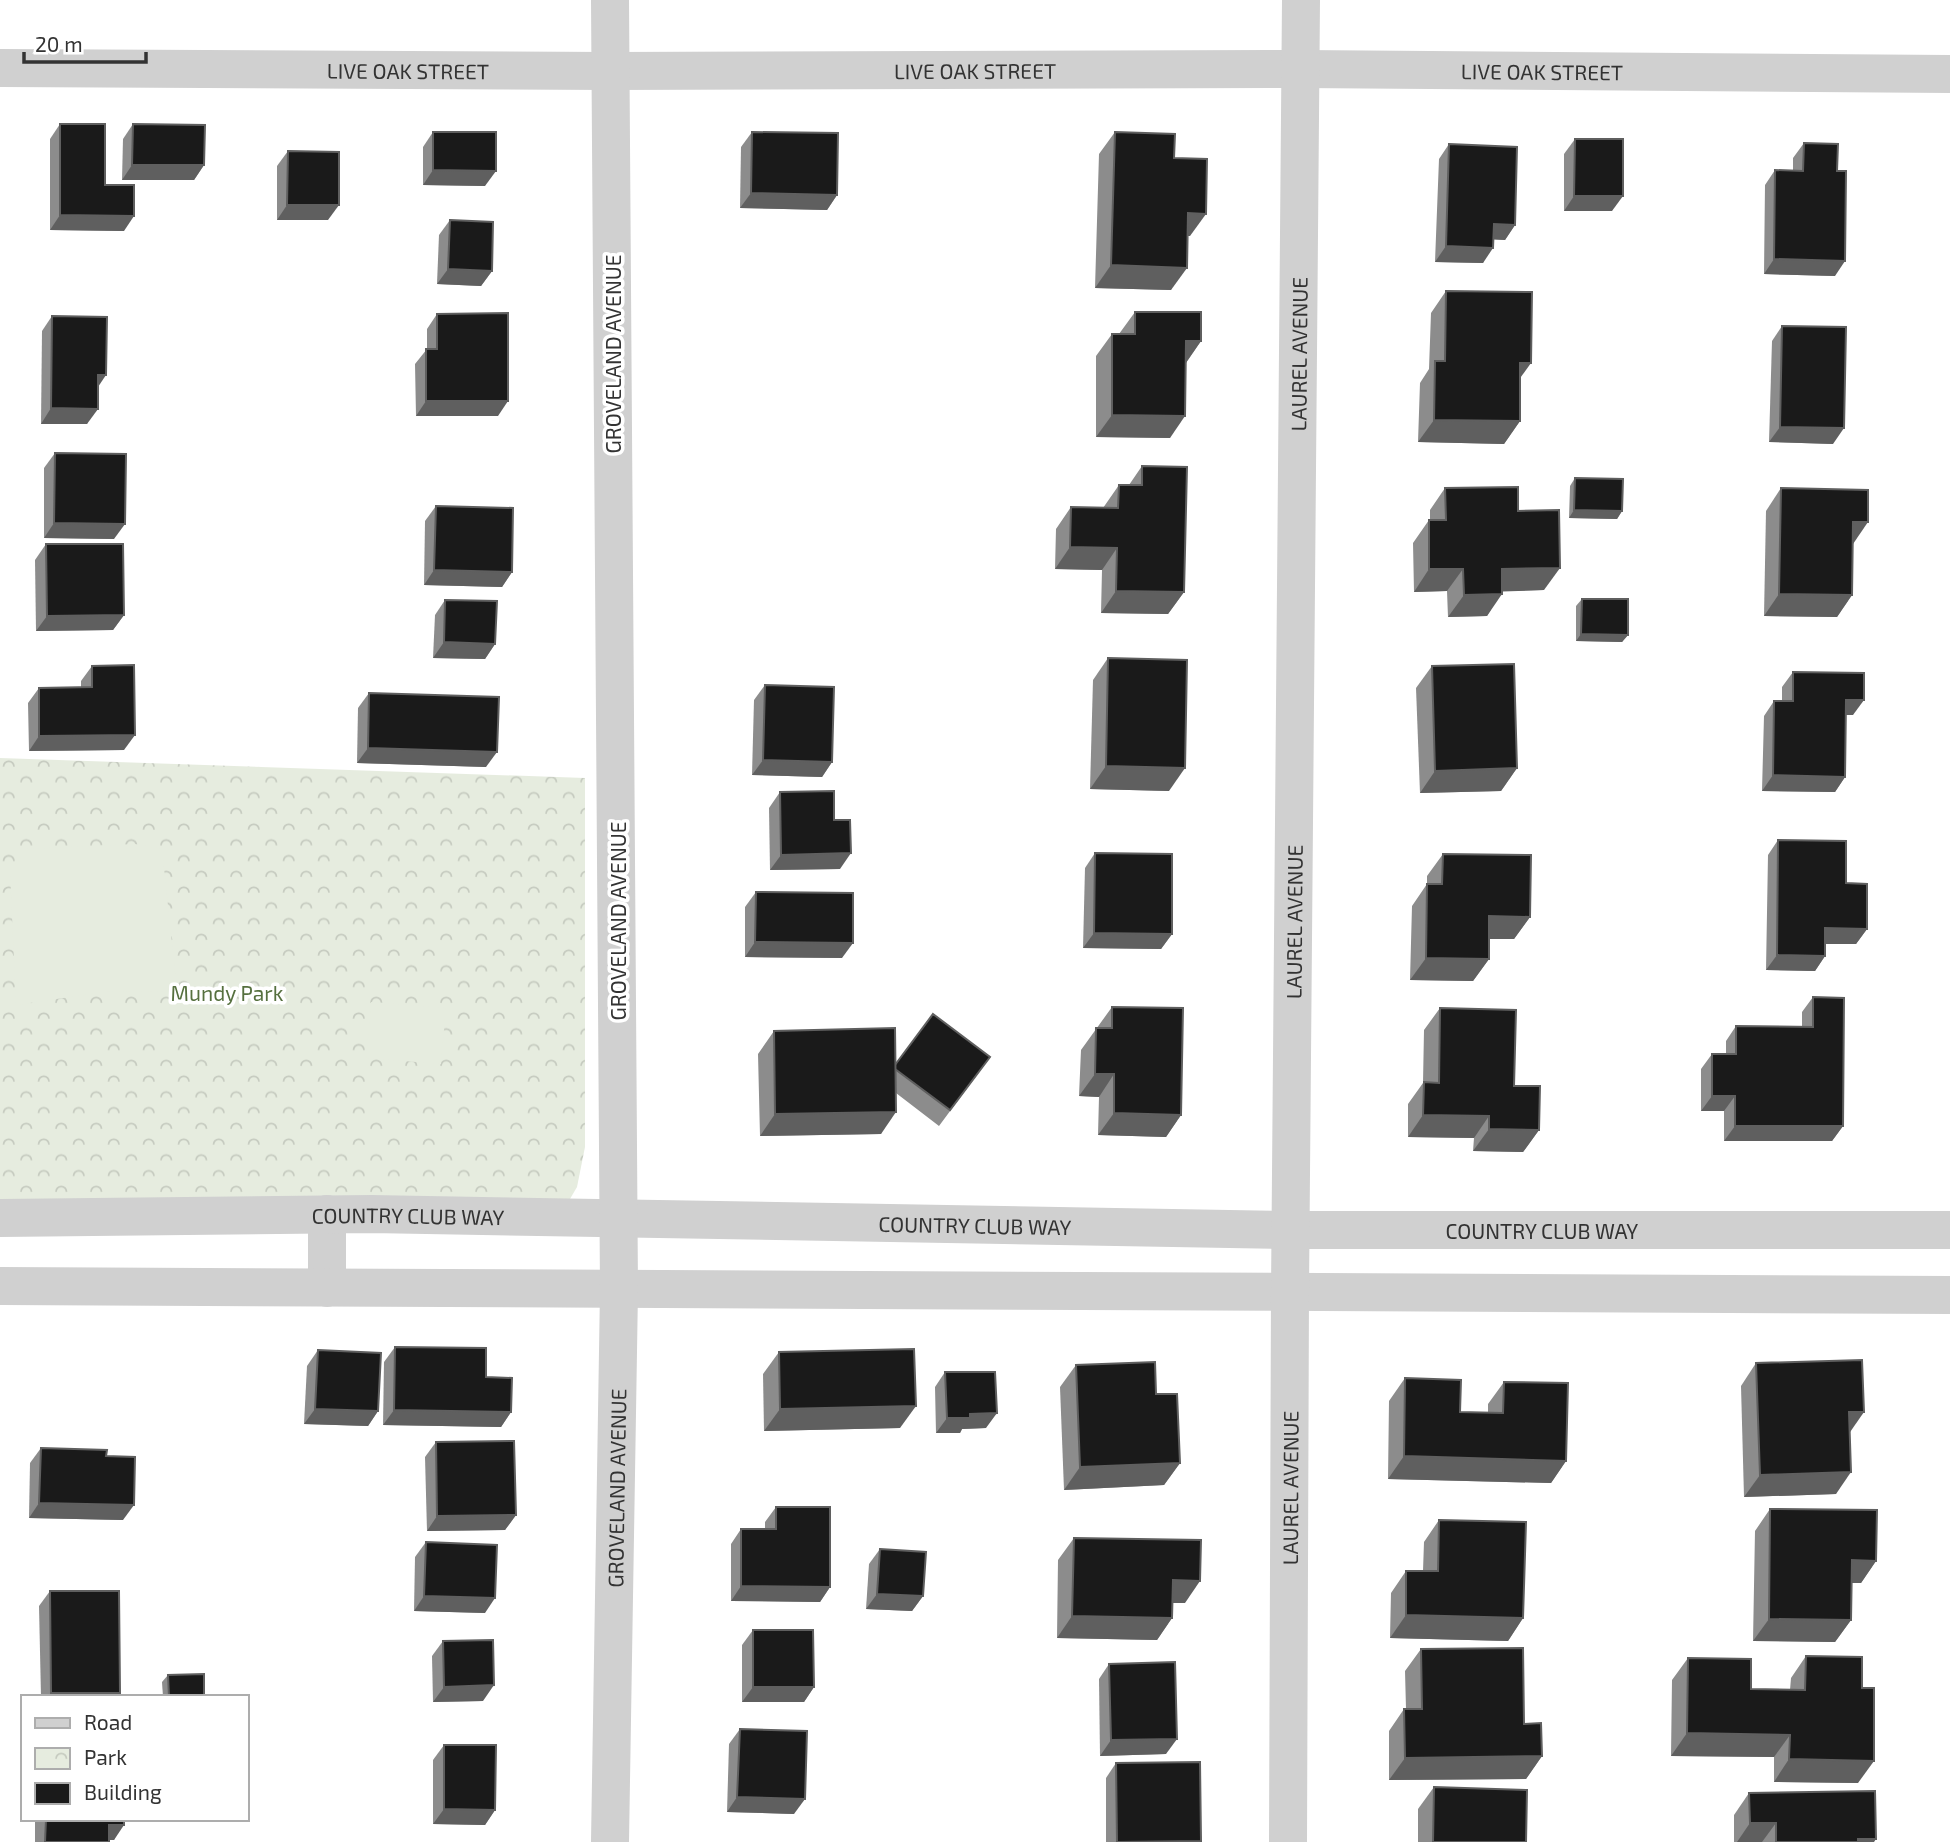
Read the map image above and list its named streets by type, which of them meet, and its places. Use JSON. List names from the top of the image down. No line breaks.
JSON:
{"streets":{"street":["LIVE OAK STREET","GROVELAND AVENUE","LAUREL AVENUE","COUNTRY CLUB WAY"]},"crossings":[["LIVE OAK STREET","GROVELAND AVENUE"],["LIVE OAK STREET","LAUREL AVENUE"],["GROVELAND AVENUE","COUNTRY CLUB WAY"],["LAUREL AVENUE","COUNTRY CLUB WAY"]],"parks":["Mundy Park"],"legend":["Road","Park","Building"],"scale_bar":"20 m"}
